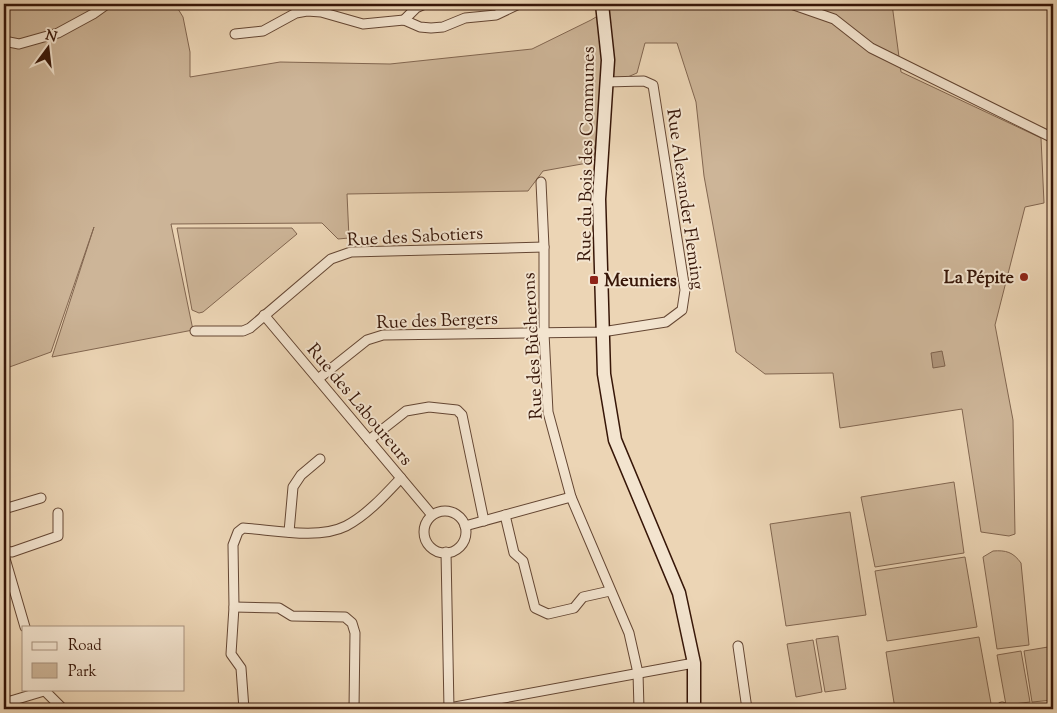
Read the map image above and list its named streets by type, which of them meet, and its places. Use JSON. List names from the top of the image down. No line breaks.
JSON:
{"streets":{"street":["Rue du Bois des Communes","Rue Alexander Fleming","Rue des Sabotiers","Rue des Bergers","Rue des Bûcherons","Rue des Laboureurs"]},"crossings":[["Rue du Bois des Communes","Rue Alexander Fleming"],["Rue du Bois des Communes","Rue des Bergers"],["Rue Alexander Fleming","Rue des Bergers"],["Rue des Sabotiers","Rue des Bûcherons"],["Rue des Sabotiers","Rue des Laboureurs"],["Rue des Bergers","Rue des Bûcherons"],["Rue des Bergers","Rue des Laboureurs"]],"places":{"other":["La Pépite"],"transit":["Meuniers"]},"legend":["Road","Park"],"north":"top"}
